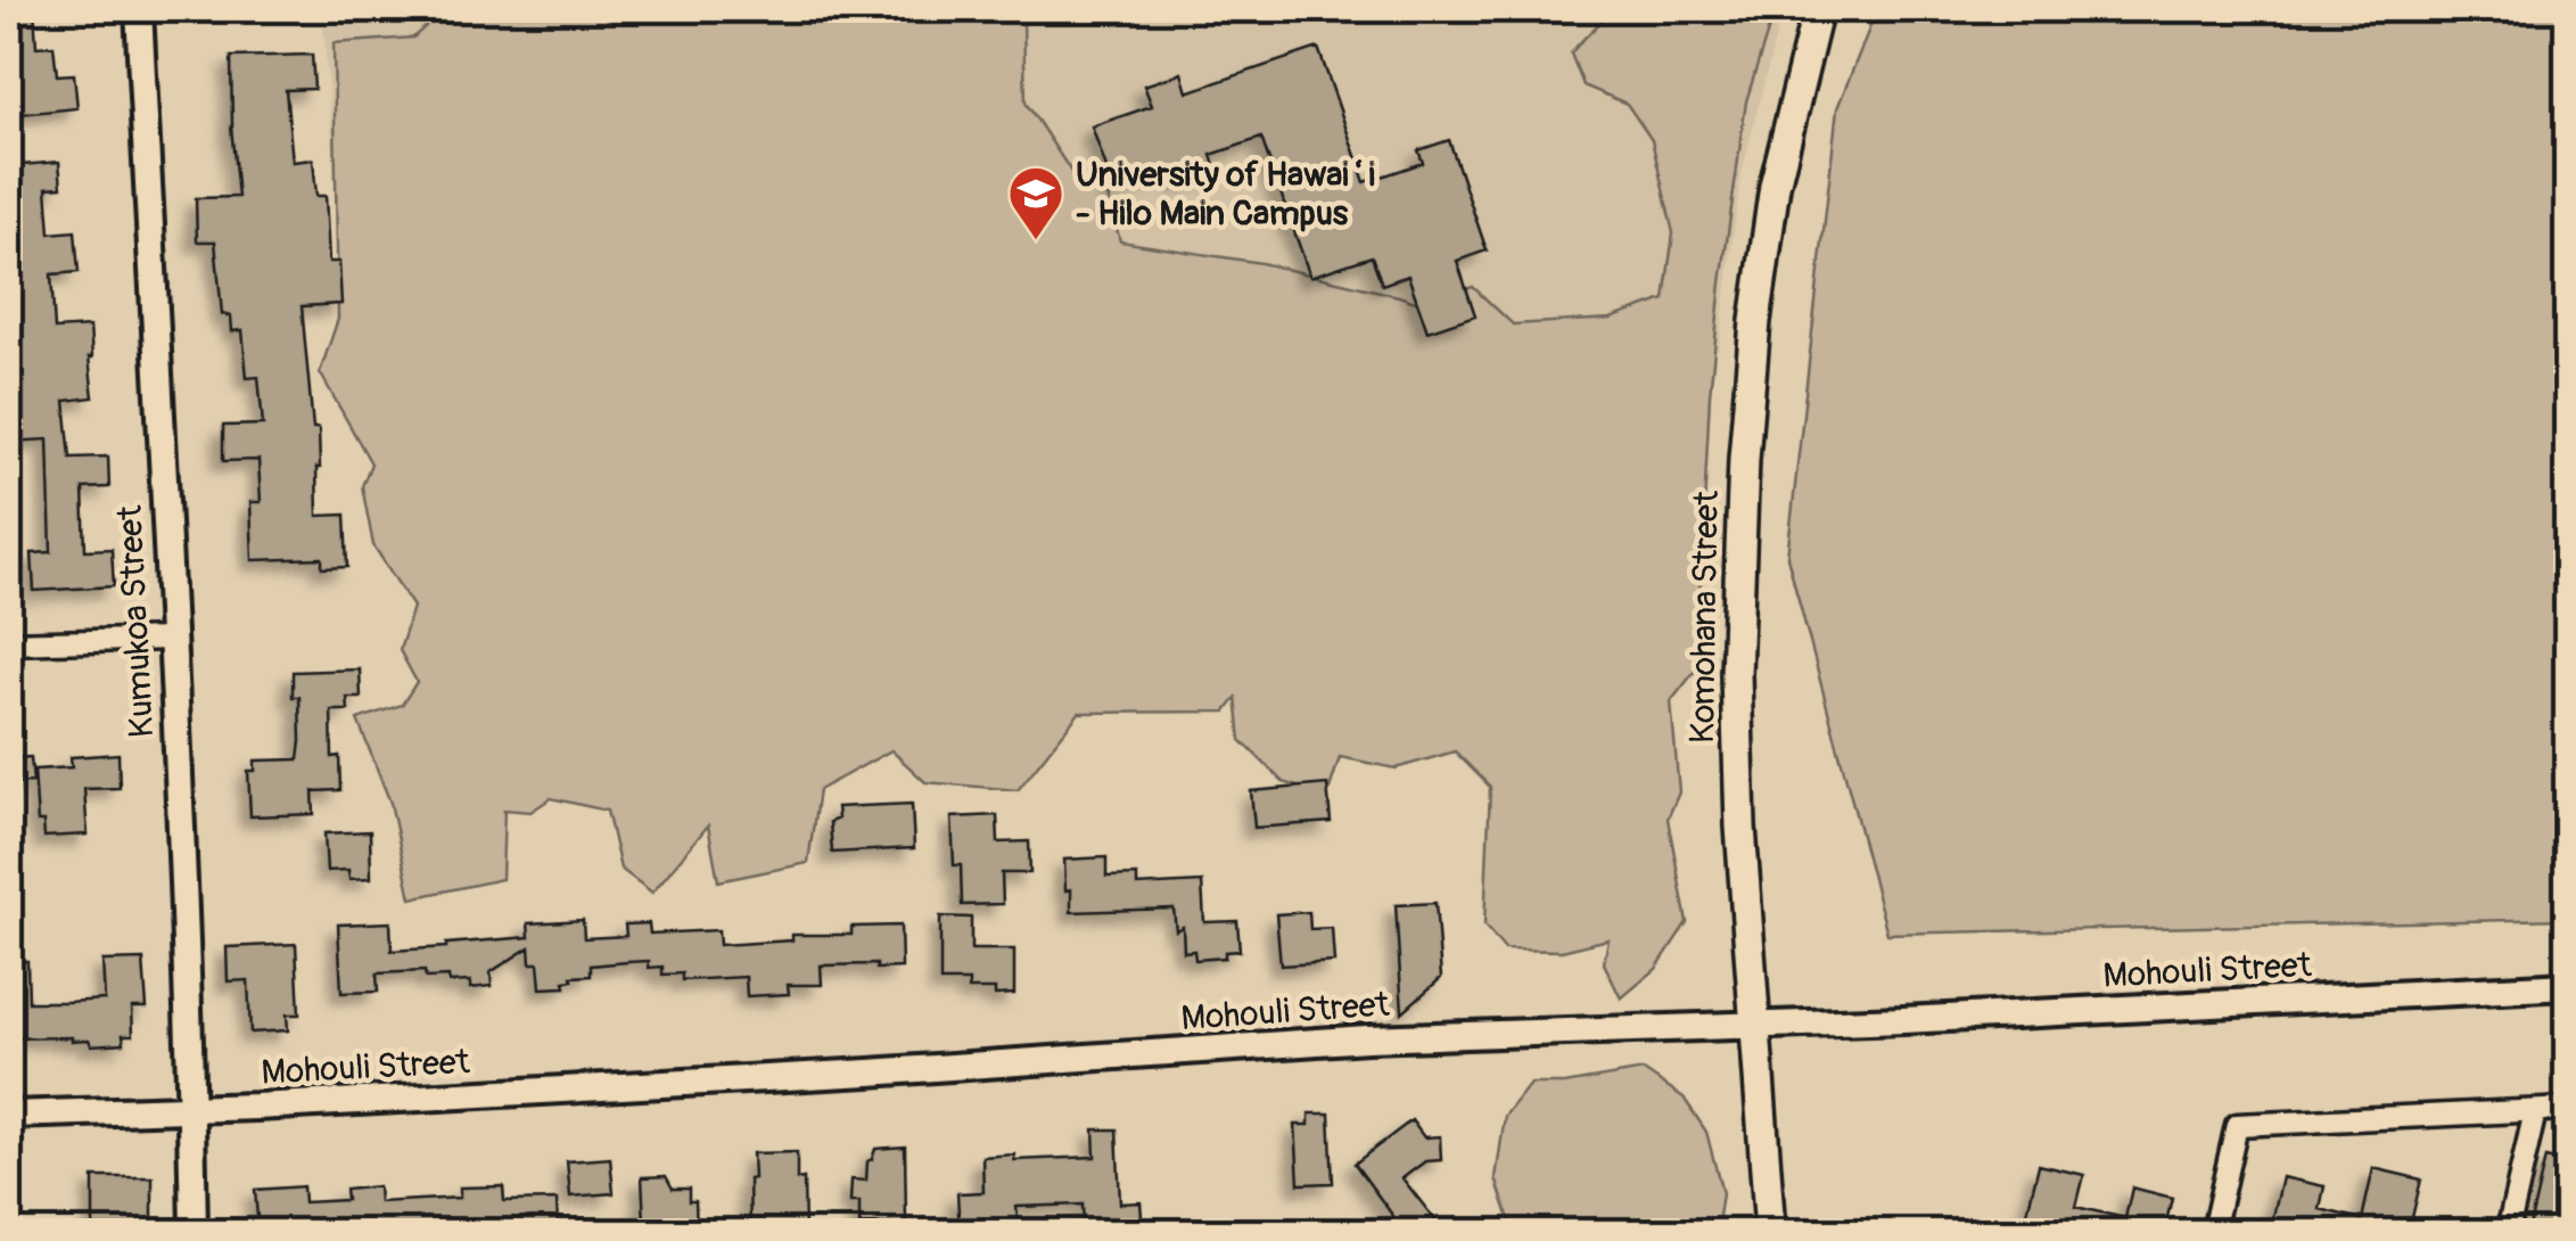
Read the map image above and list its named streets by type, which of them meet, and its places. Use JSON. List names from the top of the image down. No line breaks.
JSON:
{"streets":{"main road":["Komohana Street"],"street":["Kumukoa Street","Mohouli Street"]},"crossings":[["Komohana Street","Mohouli Street"],["Kumukoa Street","Mohouli Street"]],"places":{"school or university":["University of Hawaiʻi - Hilo Main Campus"]}}
